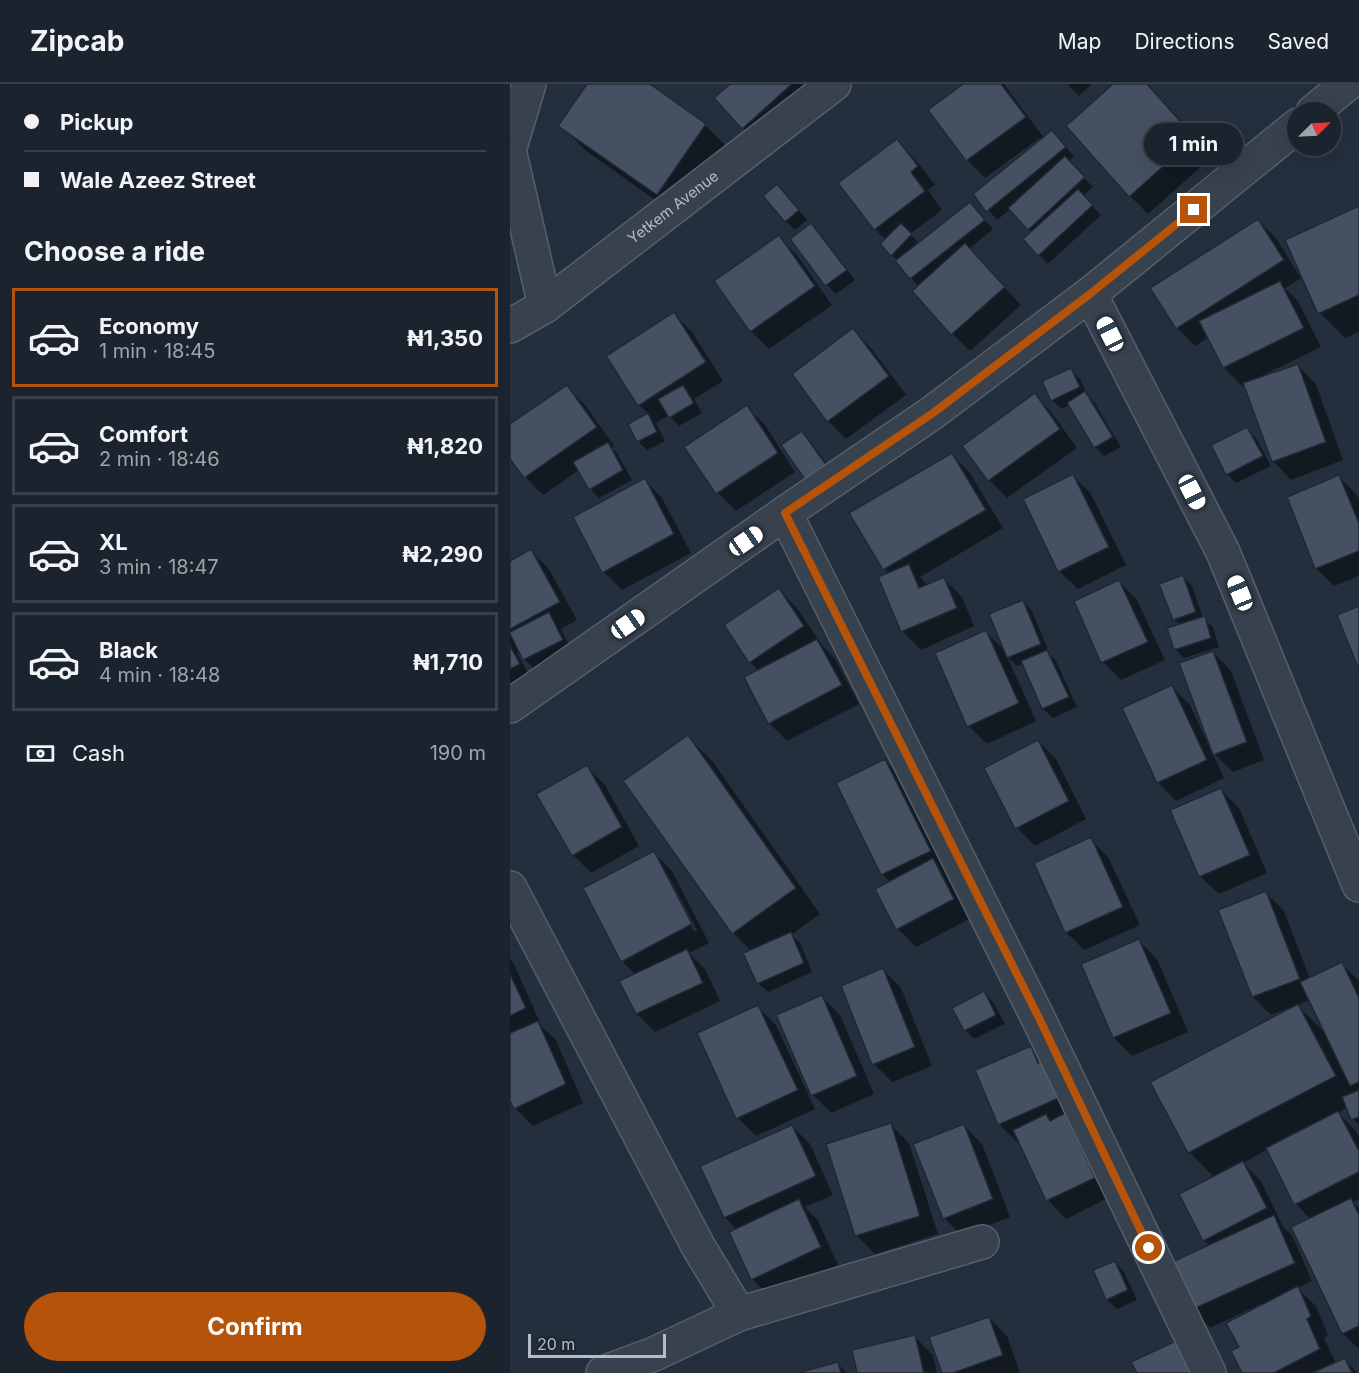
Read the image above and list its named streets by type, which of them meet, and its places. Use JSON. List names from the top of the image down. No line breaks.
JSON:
{"streets":{"street":["Yetkem Avenue"]},"scale_bar":"20 m","north":"top right","page":{"header":"Zipcab","nav":["Map","Directions","Saved"],"banner":["Pickup","Wale Azeez Street"],"bubble":"1 min","heading":"Choose a ride","list":[{"name":"Economy","note":"1 min · 18:45","value":"₦1,350"},{"name":"Comfort","note":"2 min · 18:46","value":"₦1,820"},{"name":"XL","note":"3 min · 18:47","value":"₦2,290"},{"name":"Black","note":"4 min · 18:48","value":"₦1,710"}],"pay":["Cash","190 m"],"buttons":"Confirm","scale":"20 m"}}
